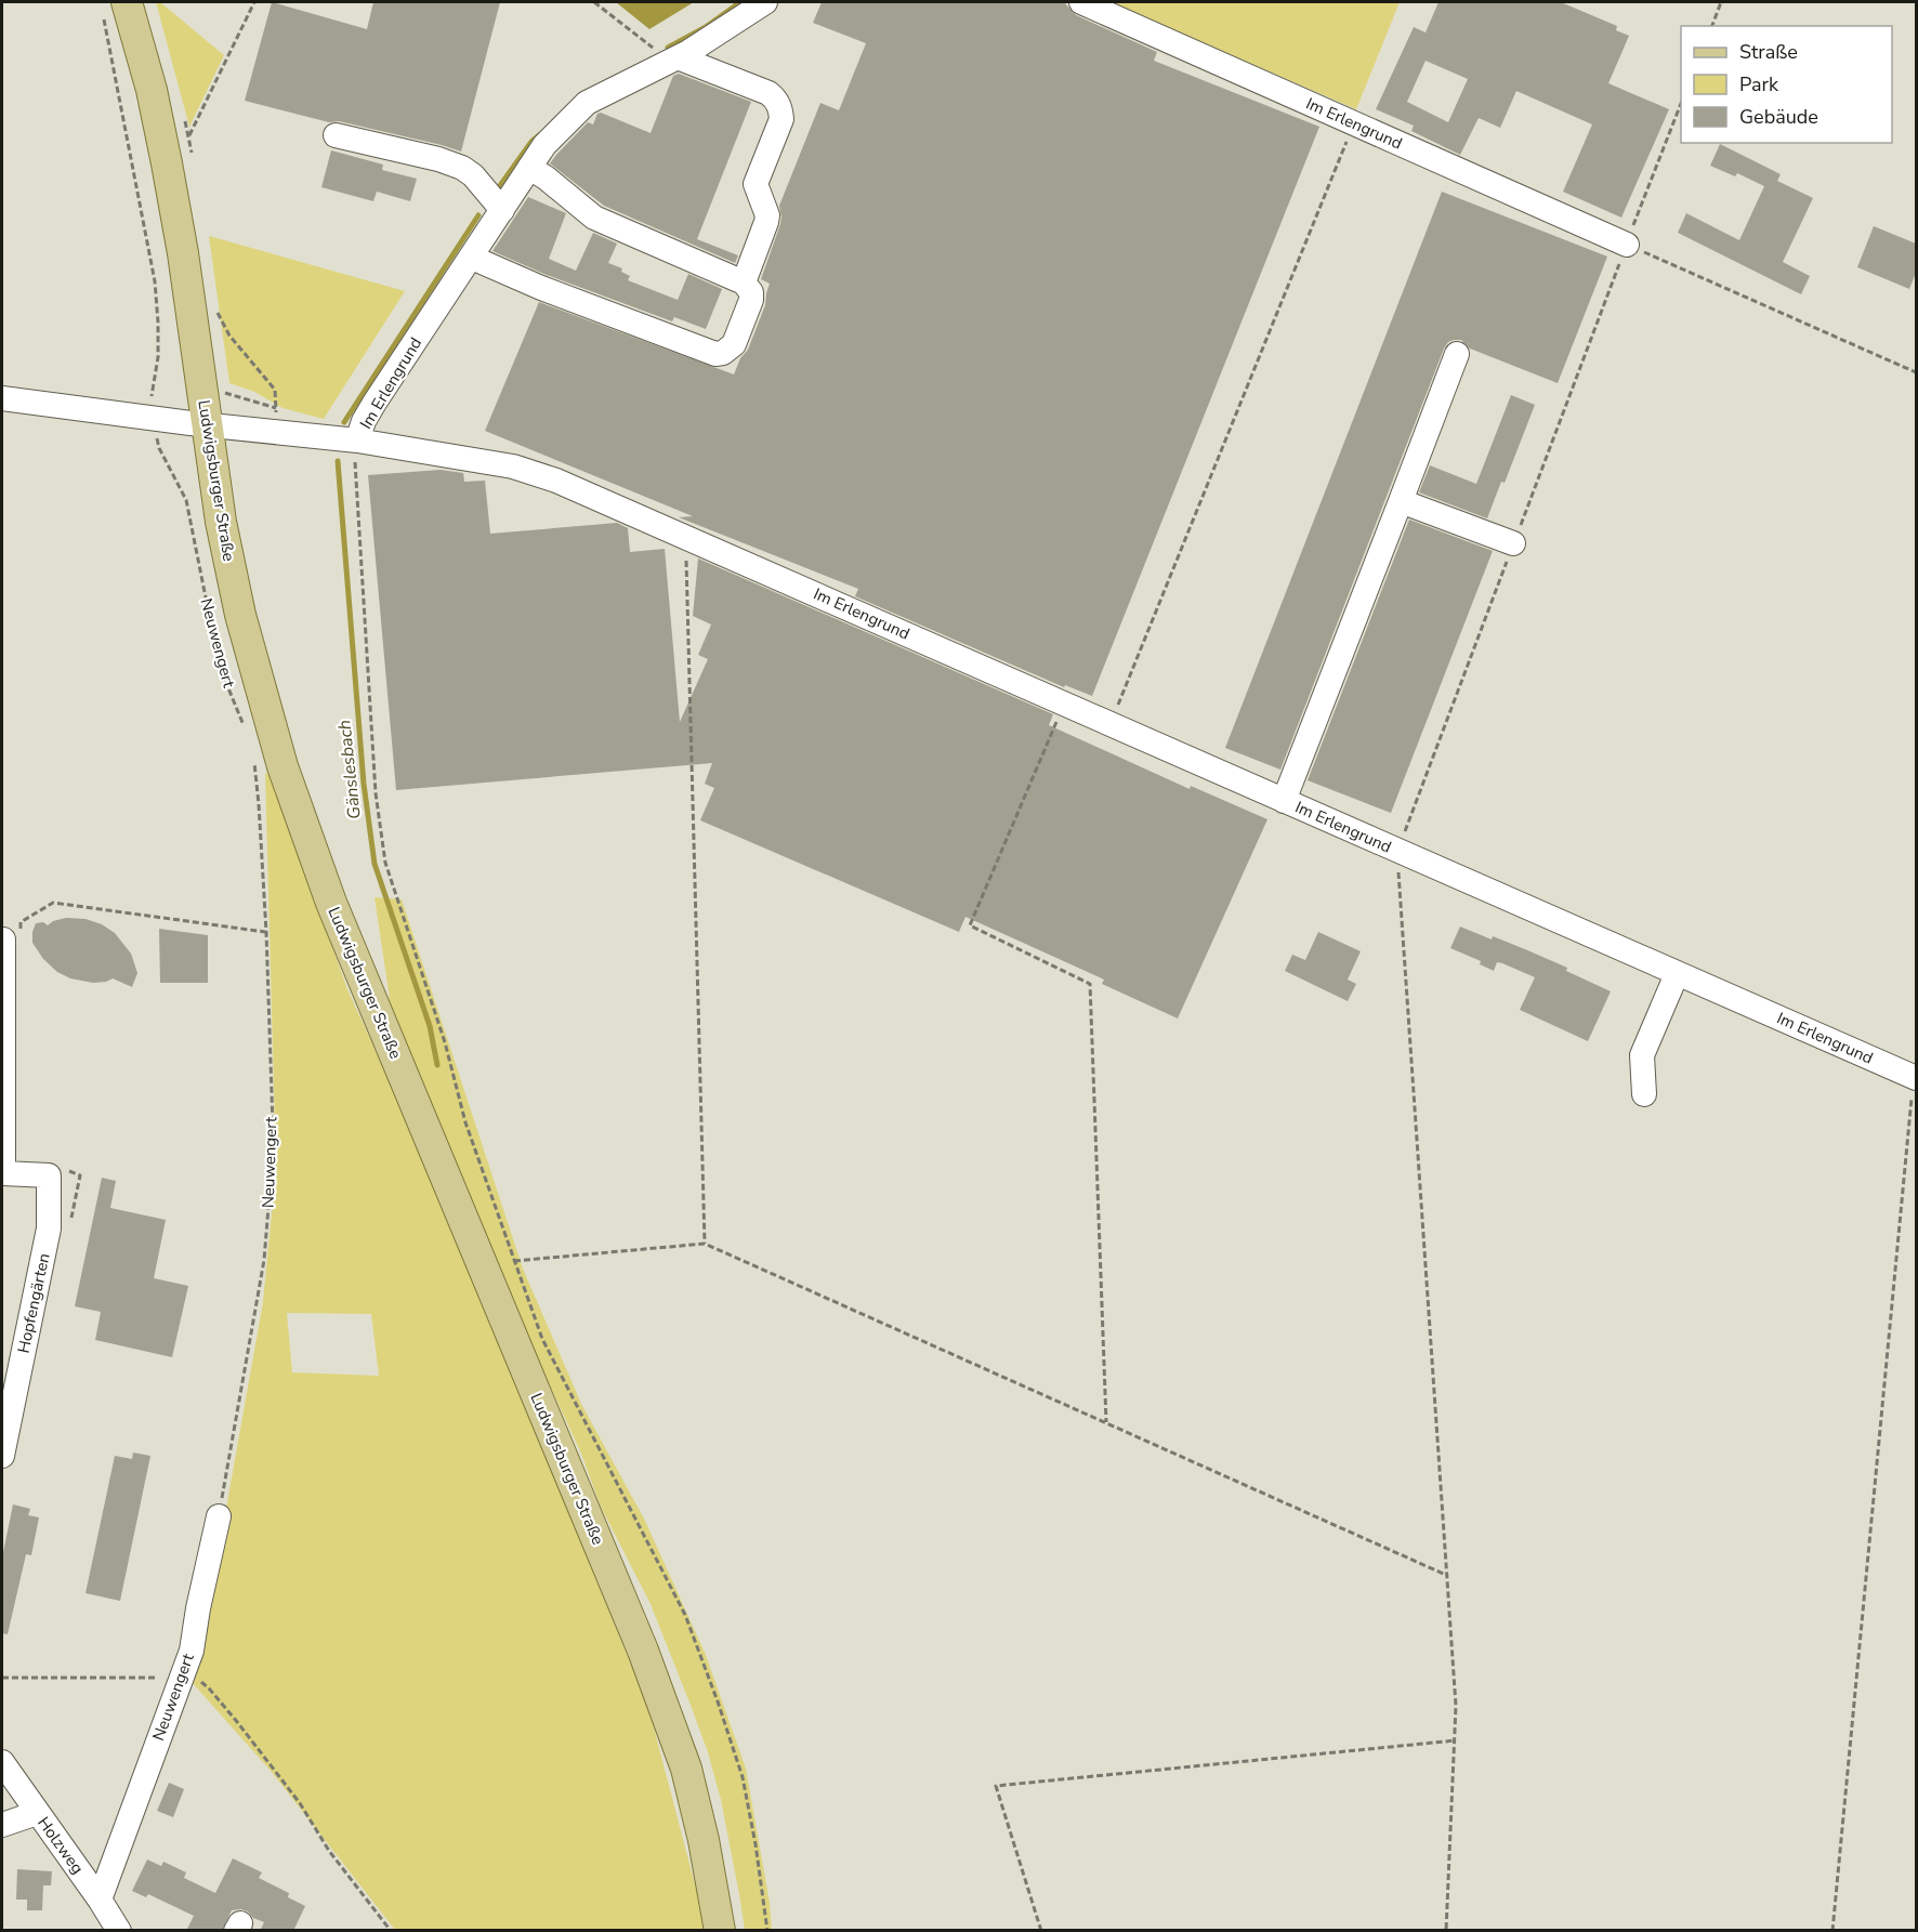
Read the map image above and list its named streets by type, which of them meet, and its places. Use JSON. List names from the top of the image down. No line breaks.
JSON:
{"streets":{"main road":["Ludwigsburger Straße"],"street":["Im Erlengrund","Neuwengert","Hopfengärten","Holzweg"]},"crossings":[["Neuwengert","Holzweg"]],"water":["Gänslesbach"],"legend":["Straße","Park","Gebäude"]}
